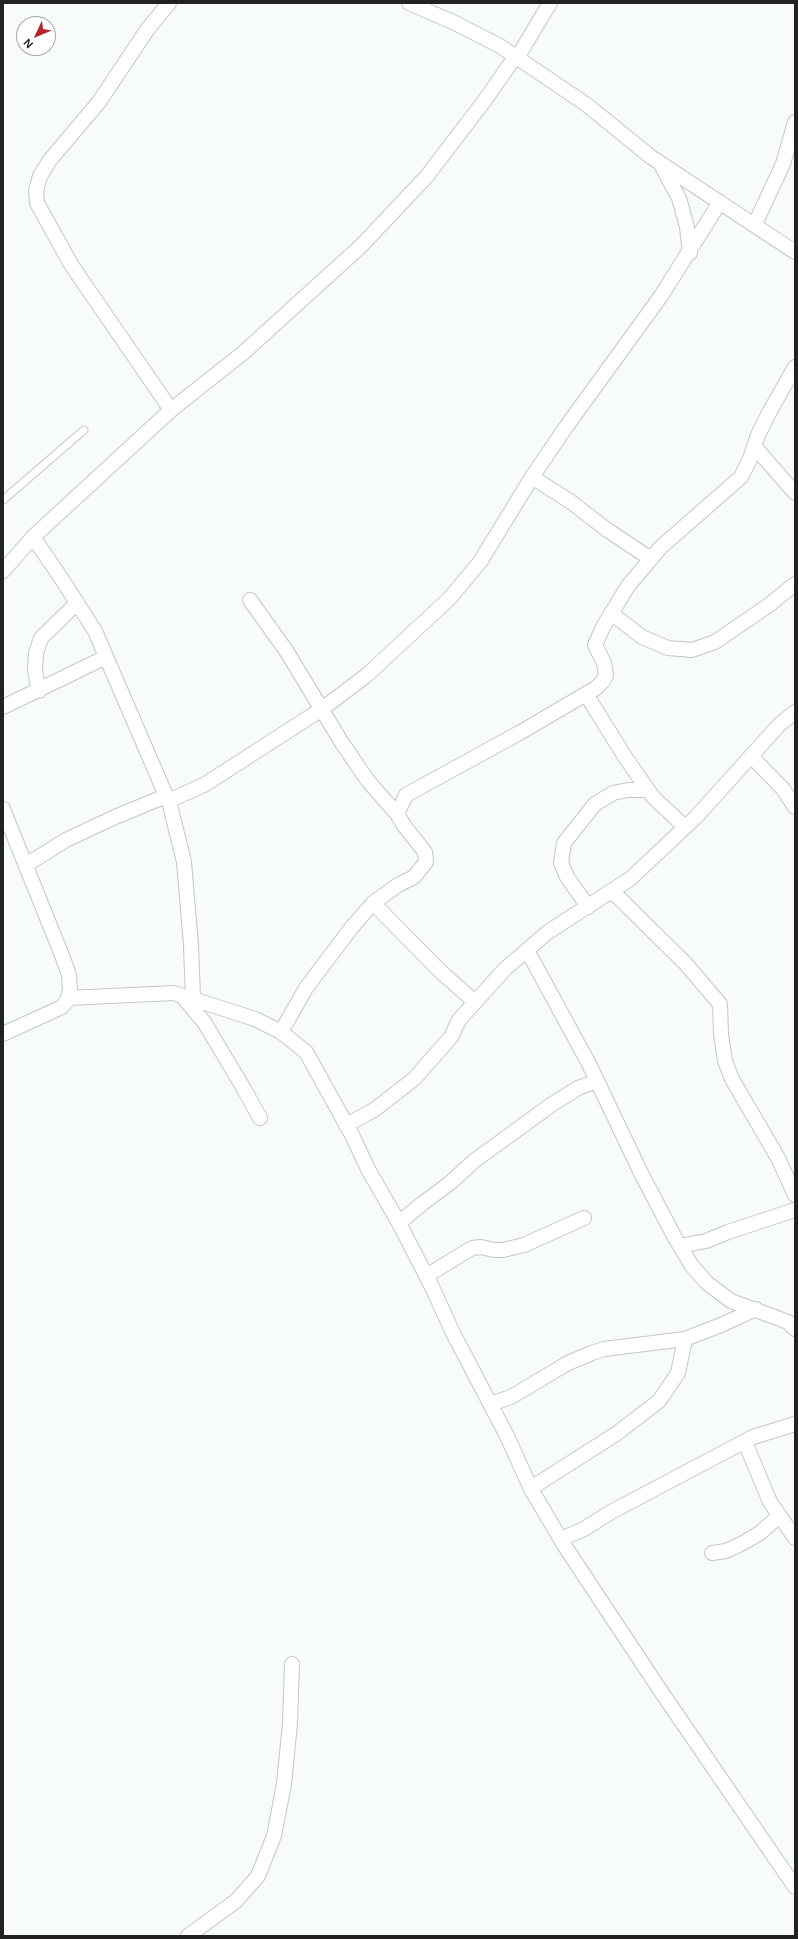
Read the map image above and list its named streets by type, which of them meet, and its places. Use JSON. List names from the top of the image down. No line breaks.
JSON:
{"north":"bottom left"}
